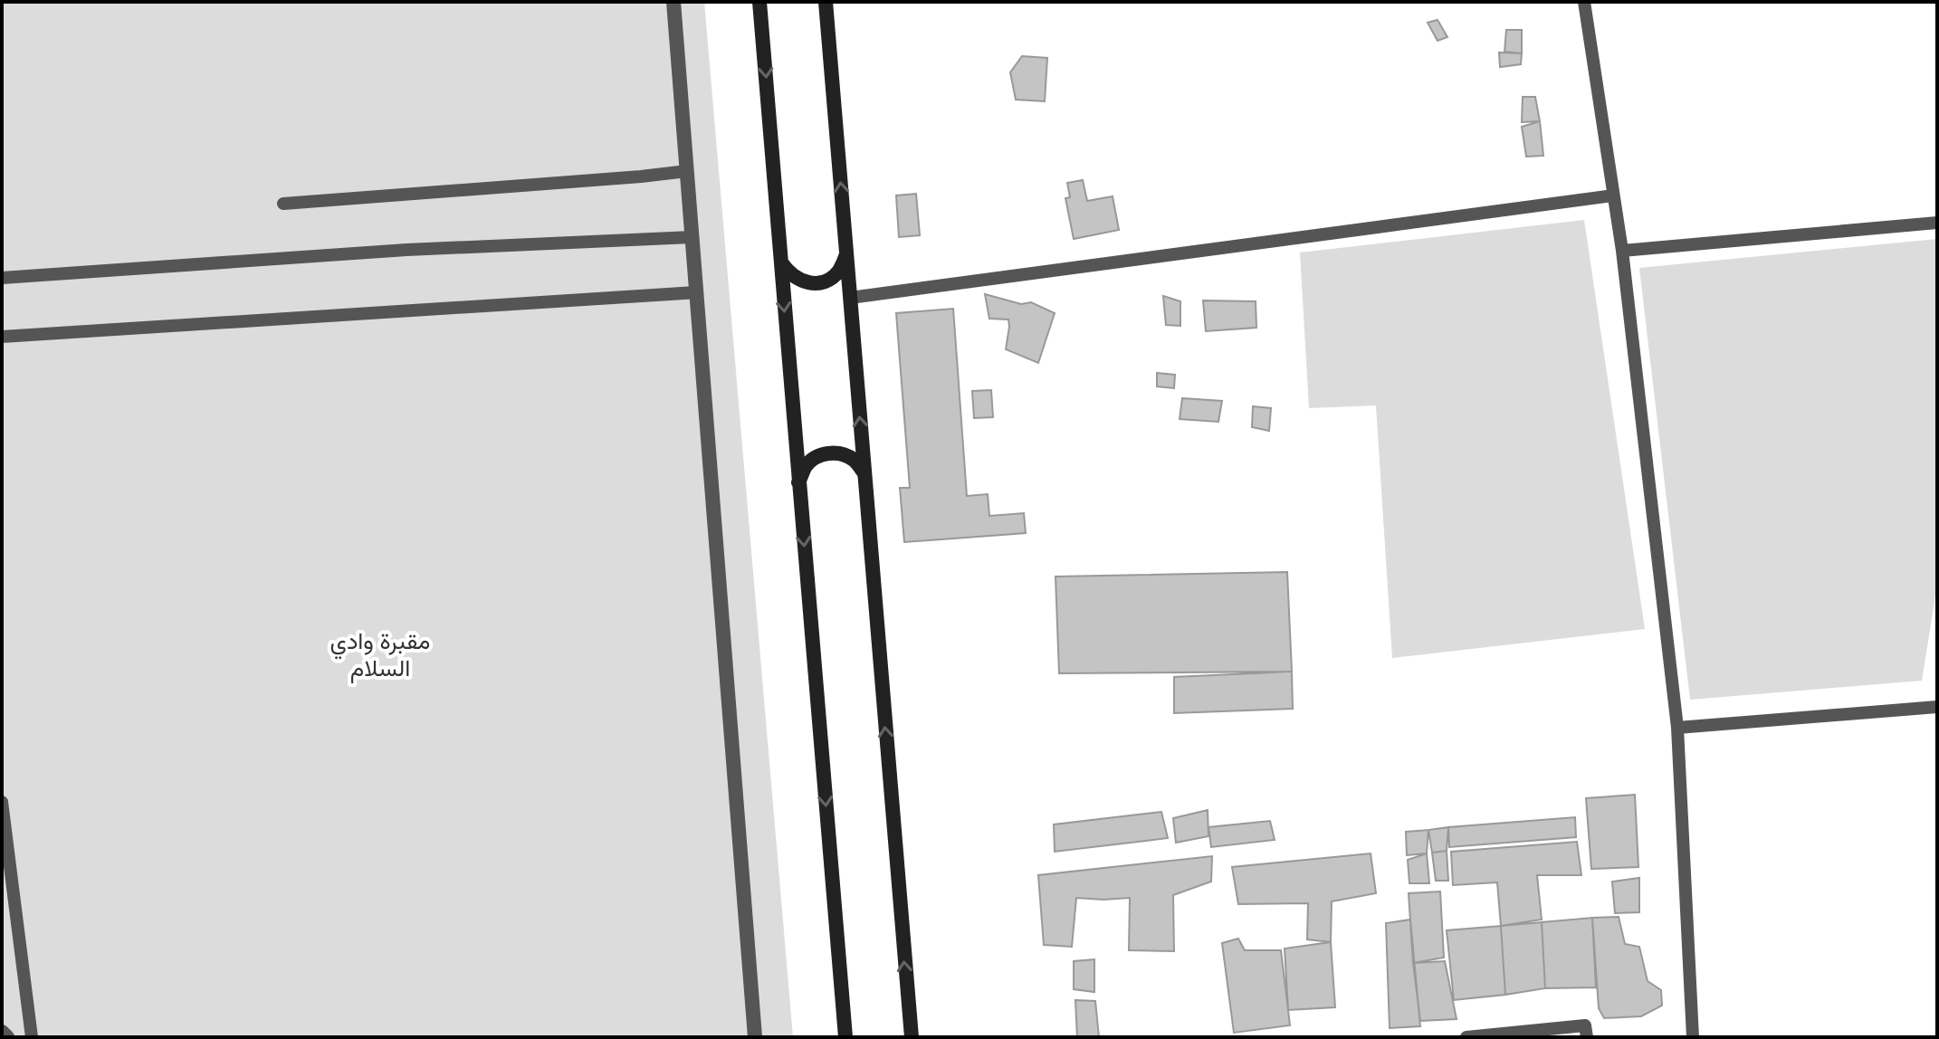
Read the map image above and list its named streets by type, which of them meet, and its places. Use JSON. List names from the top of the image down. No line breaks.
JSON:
{"parks":["مقبرة وادي السلام"]}
